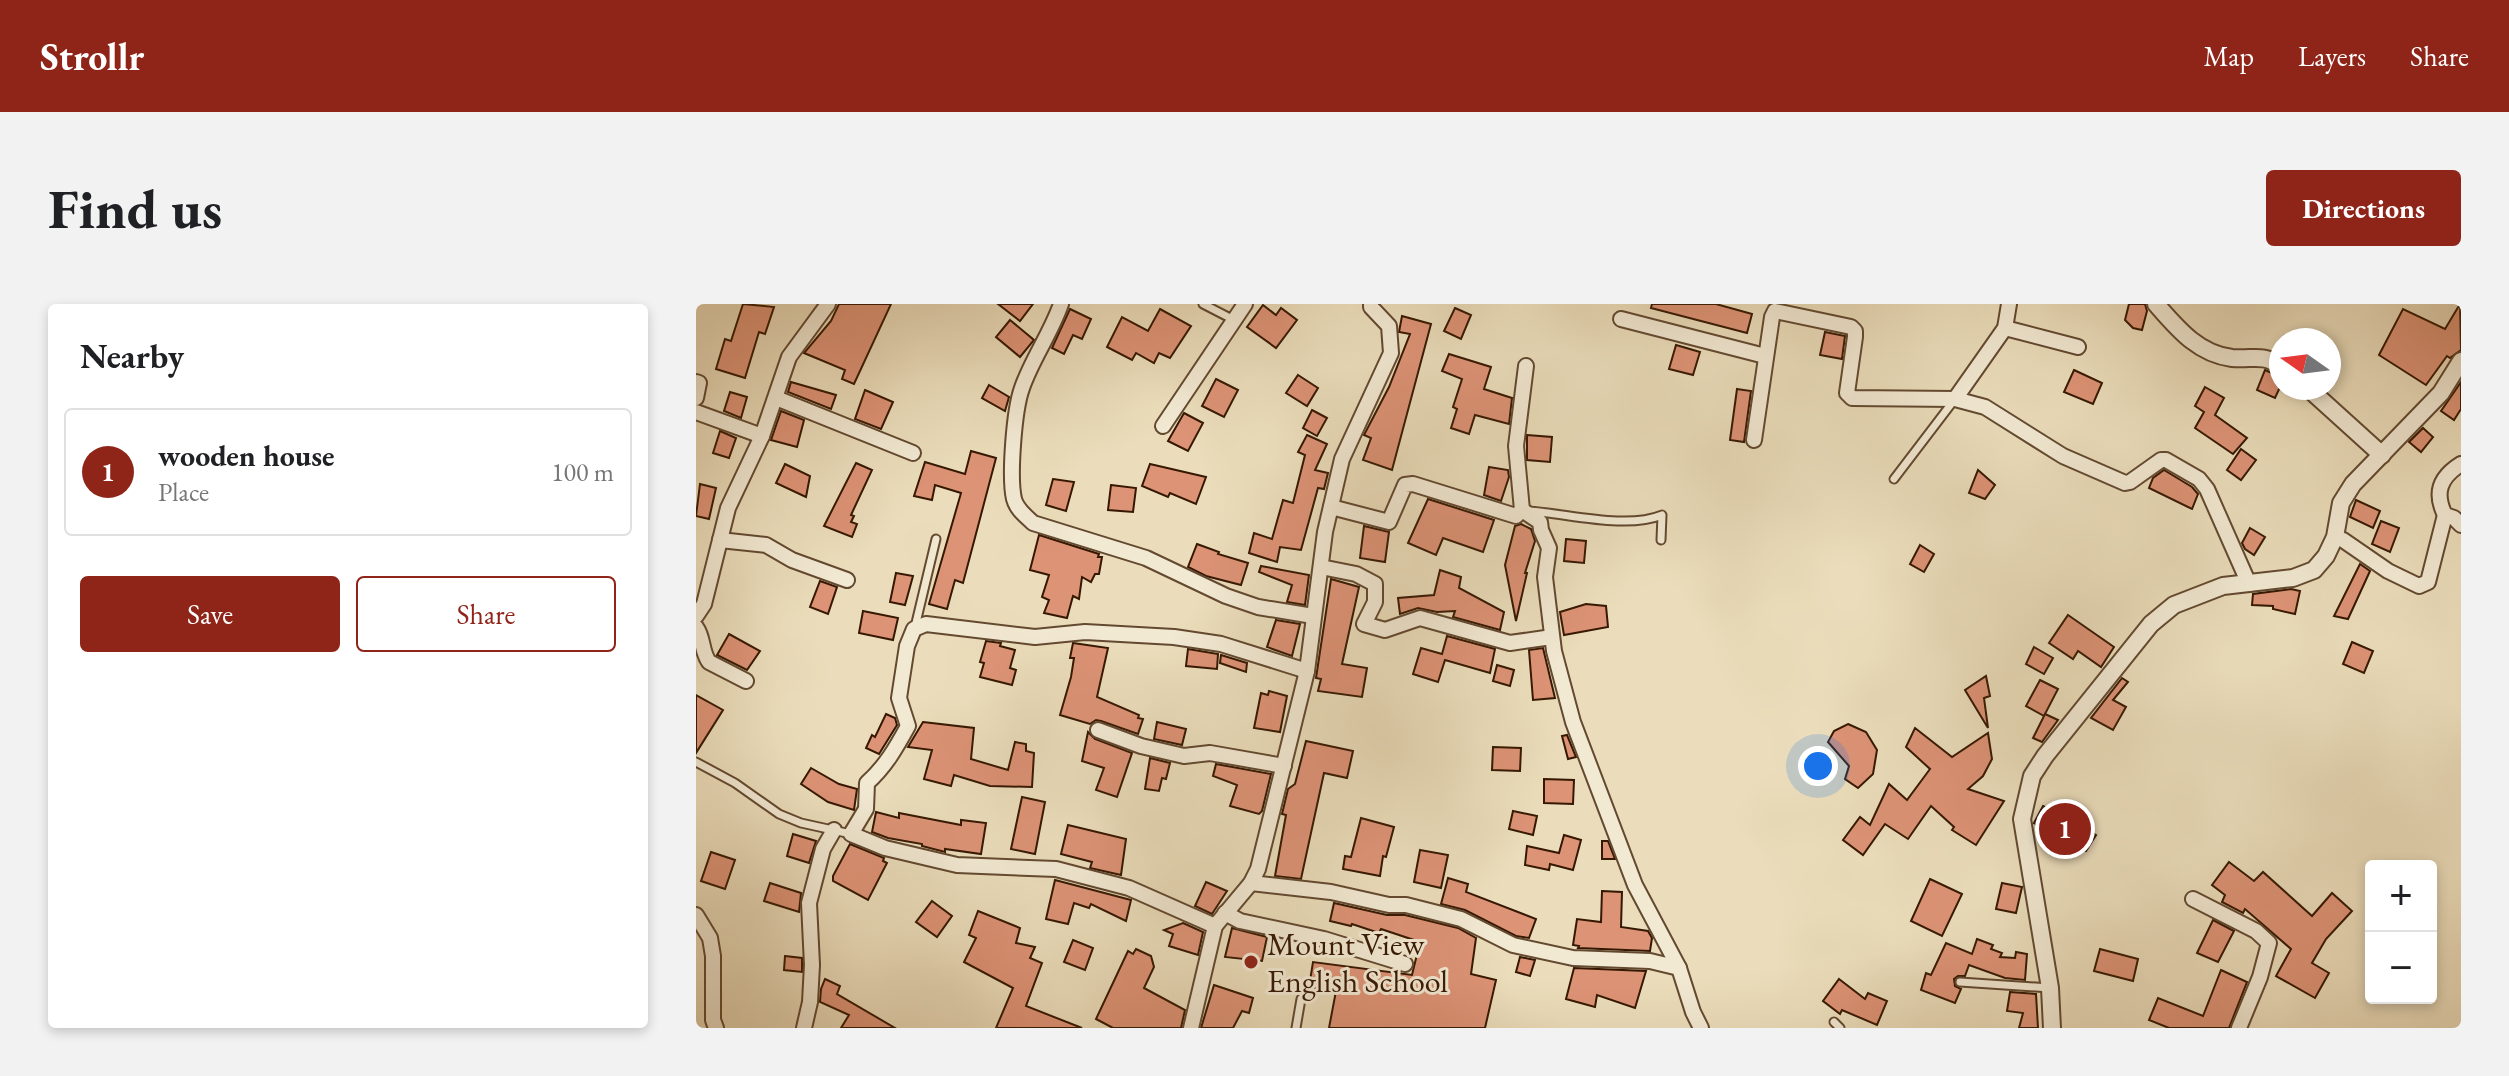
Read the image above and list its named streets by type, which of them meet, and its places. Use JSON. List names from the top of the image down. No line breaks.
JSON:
{"places":["Mount View English School"],"north":"left","page":{"header":"Strollr","nav":["Map","Layers","Share"],"buttons":["Directions",["Save","Share"]],"title":"Find us","heading":"Nearby","list":[{"mark":"1","name":"wooden house","note":"Place","value":"100 m"}],"pins":"1","map_buttons":["+","−"]}}
